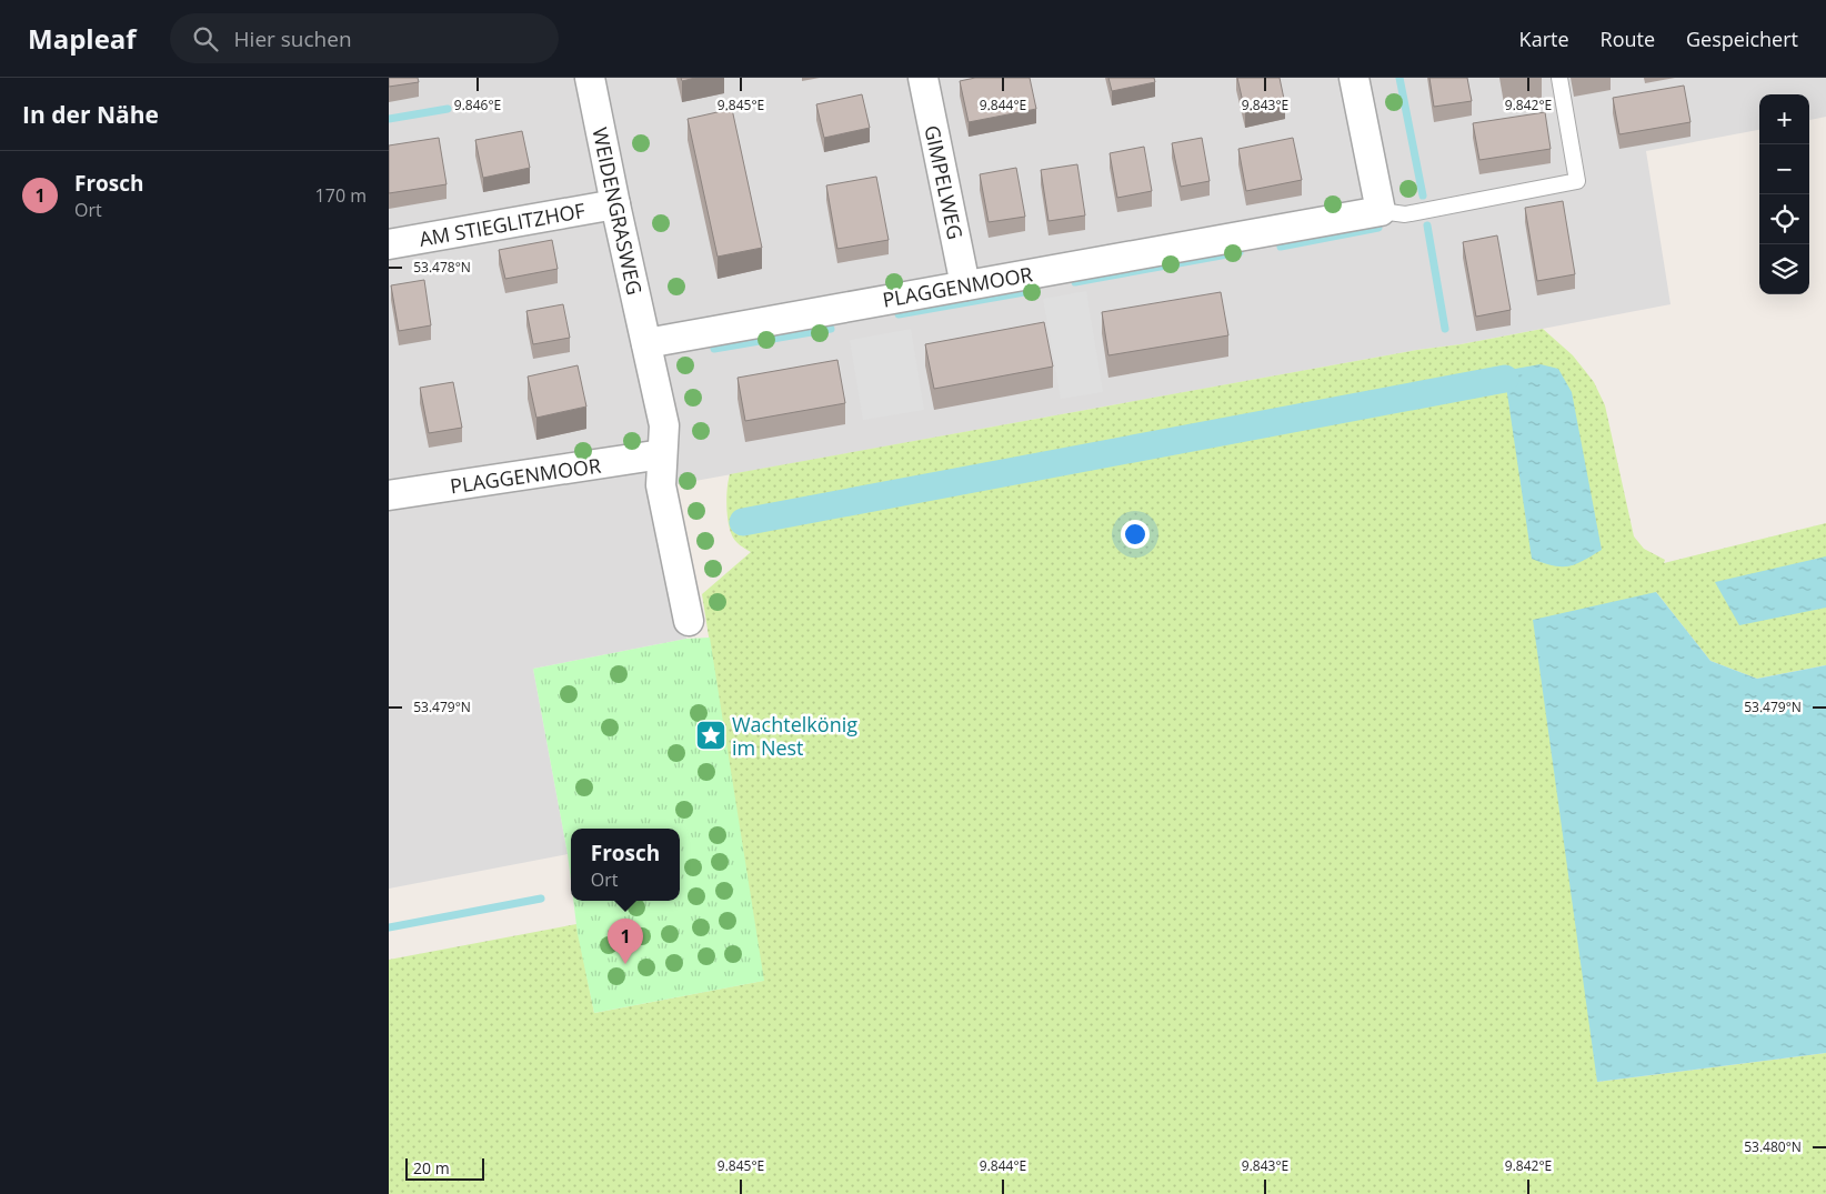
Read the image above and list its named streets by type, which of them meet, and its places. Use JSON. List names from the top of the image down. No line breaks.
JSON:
{"streets":{"street":["GIMPELWEG","WEIDENGRASWEG","AM STIEGLITZHOF","PLAGGENMOOR"]},"crossings":[["GIMPELWEG","PLAGGENMOOR"],["WEIDENGRASWEG","AM STIEGLITZHOF"],["WEIDENGRASWEG","PLAGGENMOOR"]],"places":{"place":["Wachtelkönig im Nest"]},"scale_bar":"20 m","page":{"header":"Mapleaf","search":"Hier suchen","nav":["Karte","Route","Gespeichert"],"heading":"In der Nähe","map_buttons":["+","−"],"list":[{"mark":"1","name":"Frosch","note":"Ort","value":"170 m"}],"popup":["Frosch","Ort"],"pins":"1","scale":"20 m"},"coordinates":["9.846°E","9.845°E","9.844°E","9.843°E","9.842°E","53.478°N","53.479°N","53.480°N"]}
